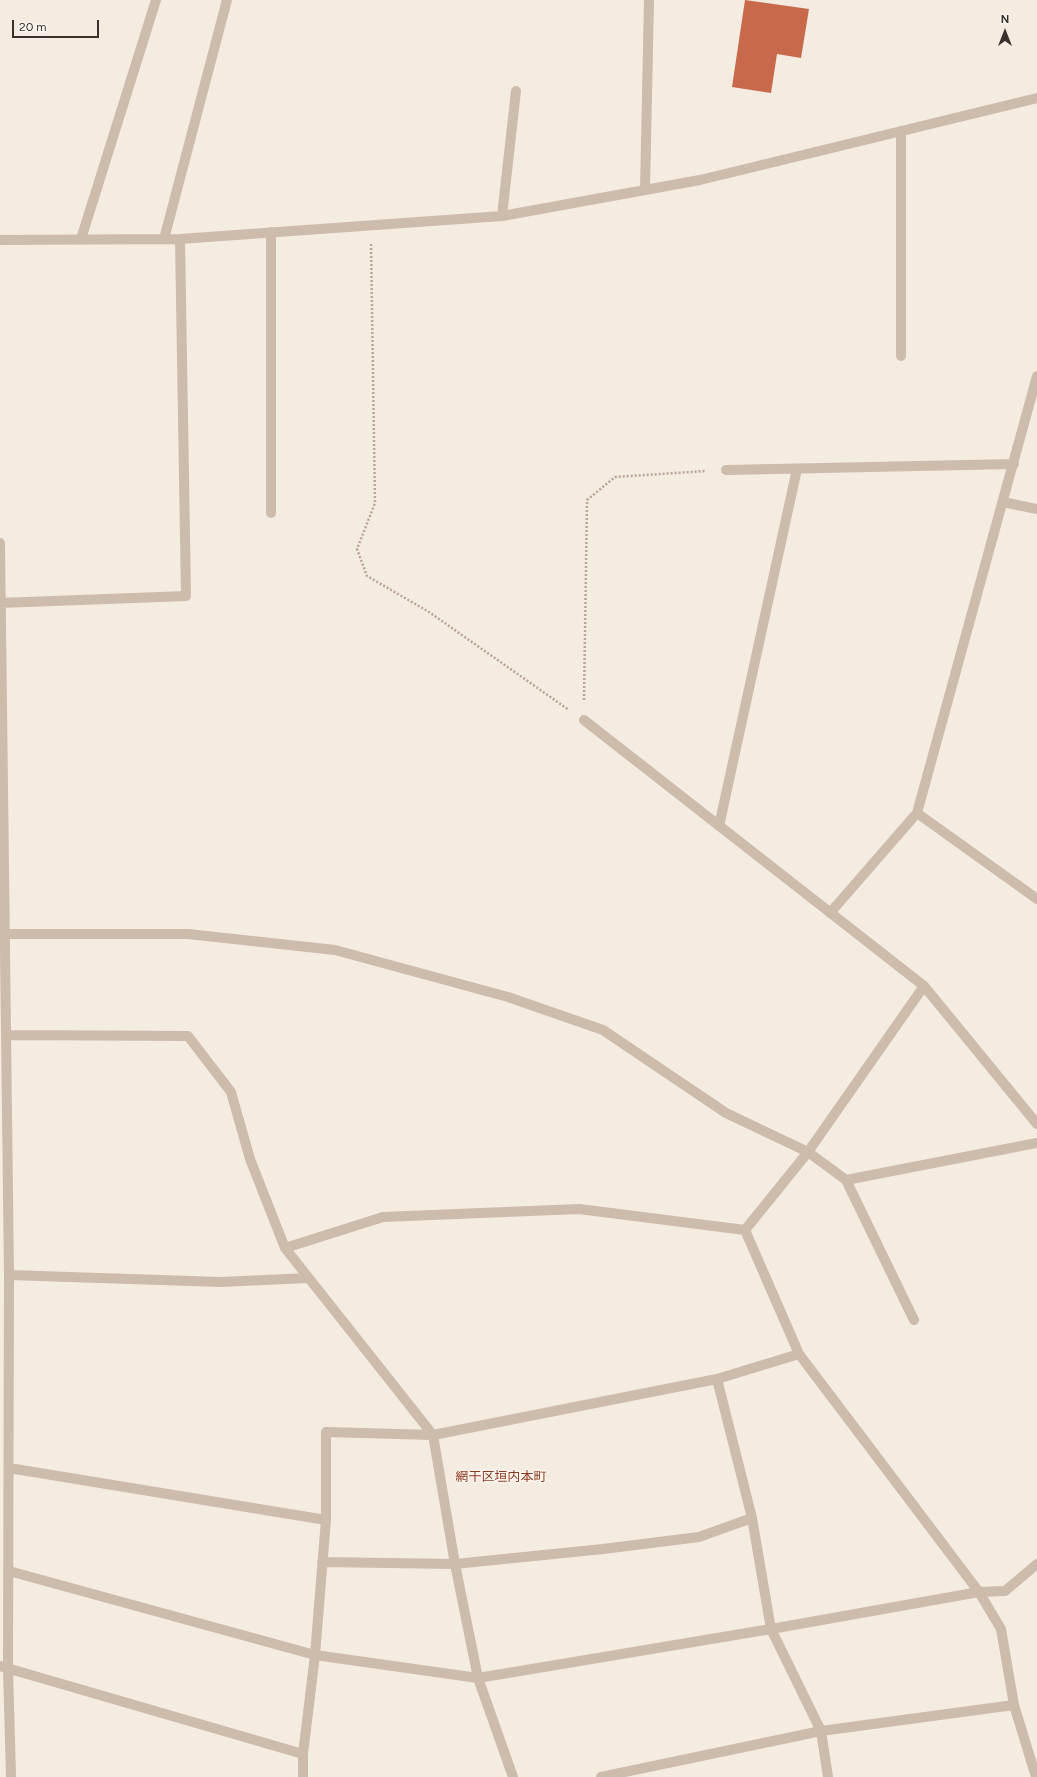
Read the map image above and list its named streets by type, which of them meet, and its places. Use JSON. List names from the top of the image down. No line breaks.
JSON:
{"districts":["網干区垣内本町"],"scale_bar":"20 m","north":"top"}
